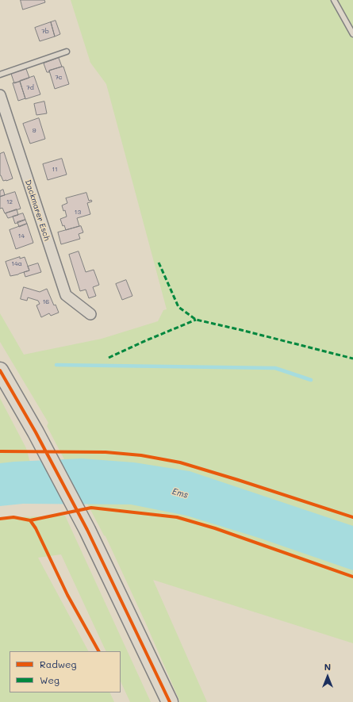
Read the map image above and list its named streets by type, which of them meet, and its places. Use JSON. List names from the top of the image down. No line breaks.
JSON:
{"streets":{"street":["Dackmarer Esch"]},"water":["Ems"],"house_numbers":["7b","7c","7d","9","11","12","13","14","14a","16"],"legend":["Radweg","Weg"],"north":"top"}
